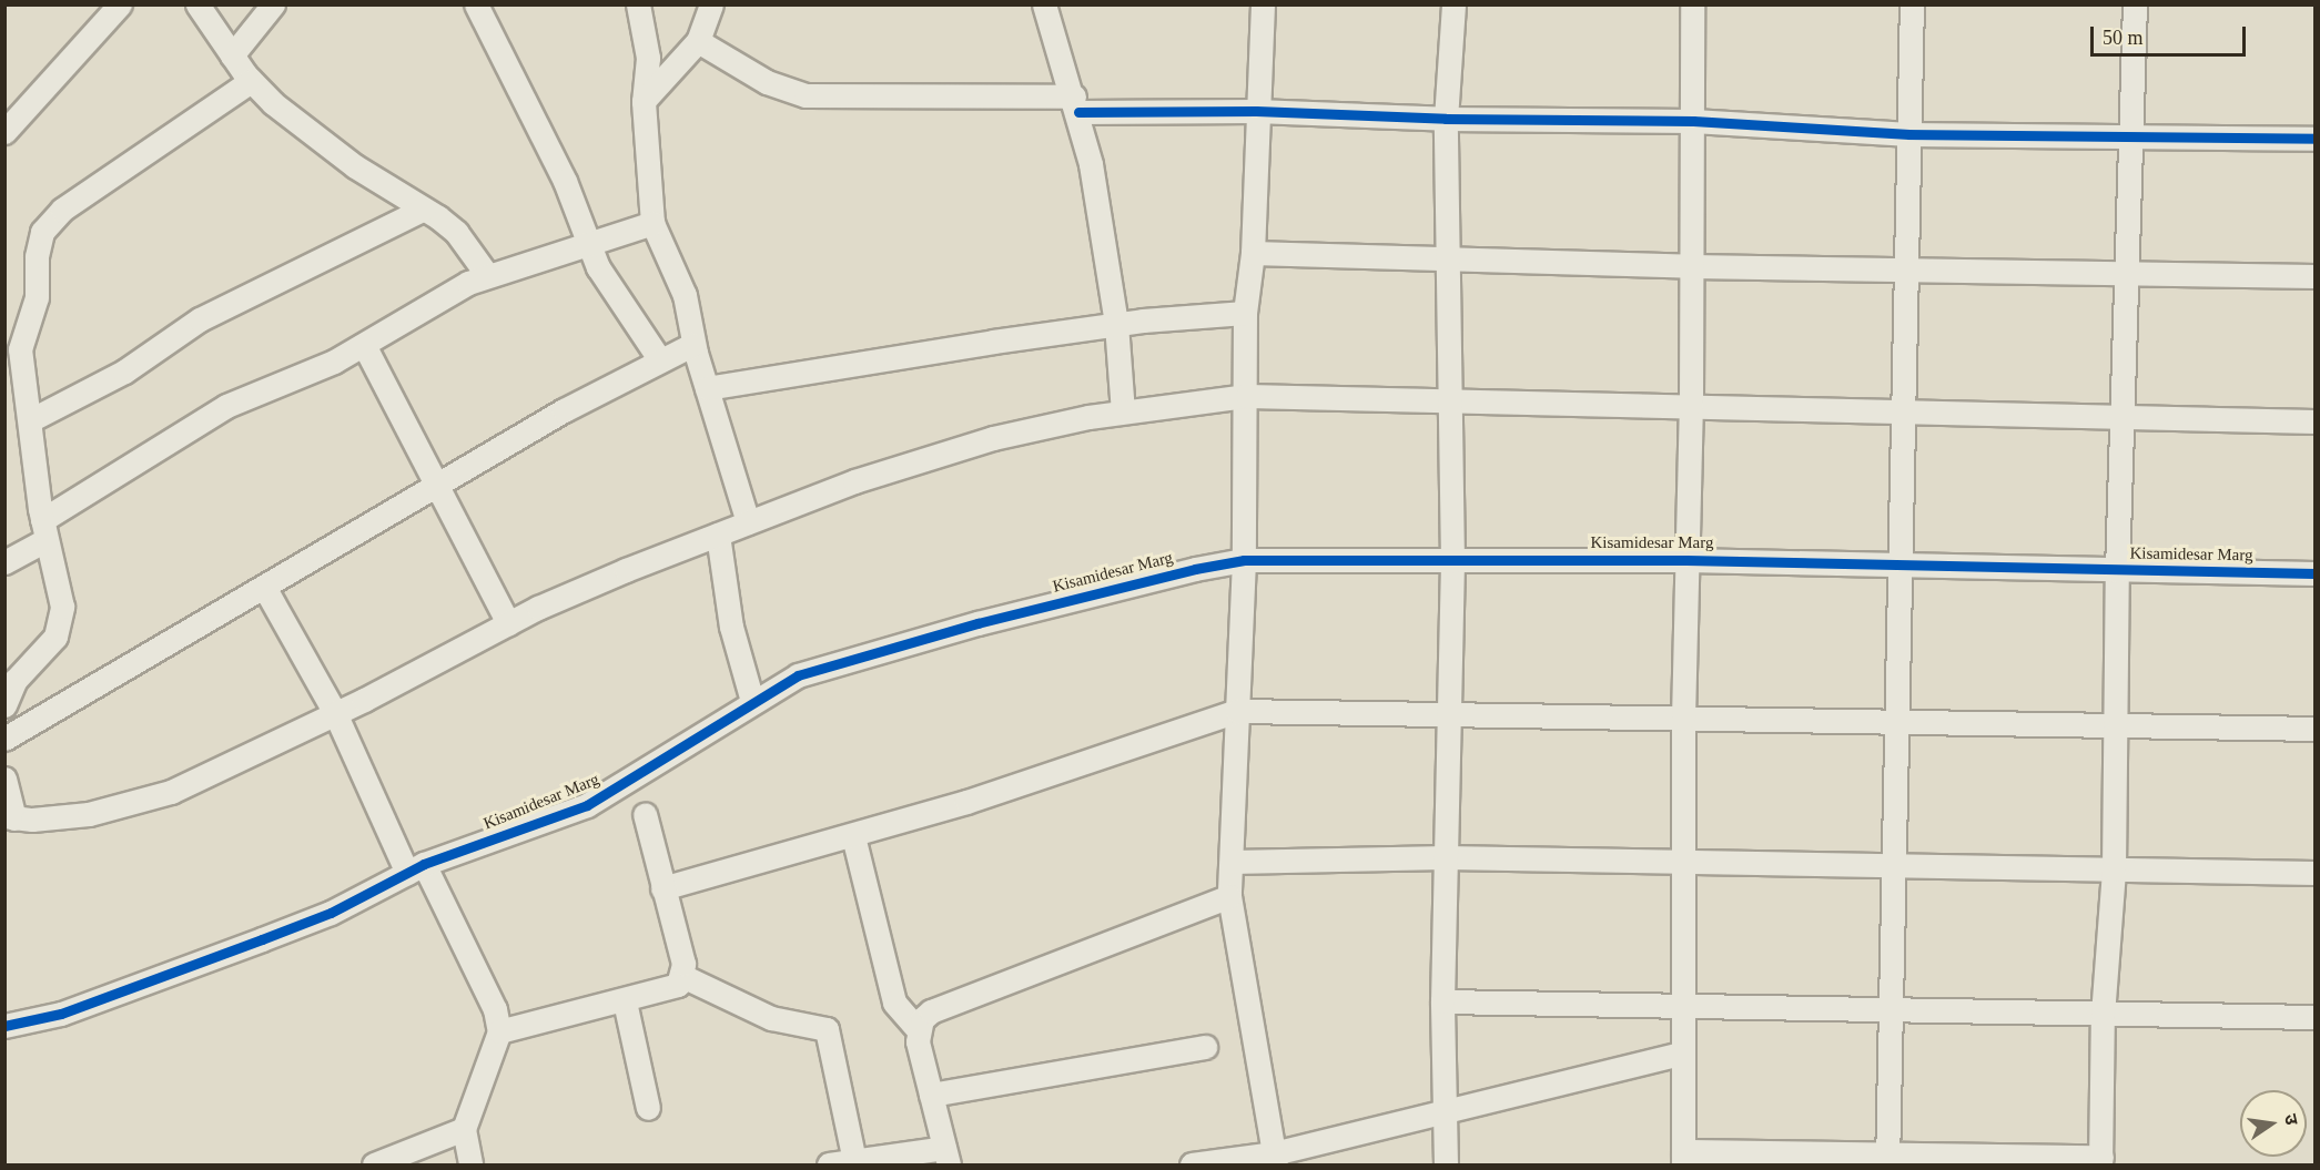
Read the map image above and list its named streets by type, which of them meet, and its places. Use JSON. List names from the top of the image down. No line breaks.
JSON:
{"streets":{"street":["Kisamidesar Marg"]},"scale_bar":"50 m","north":"right"}
